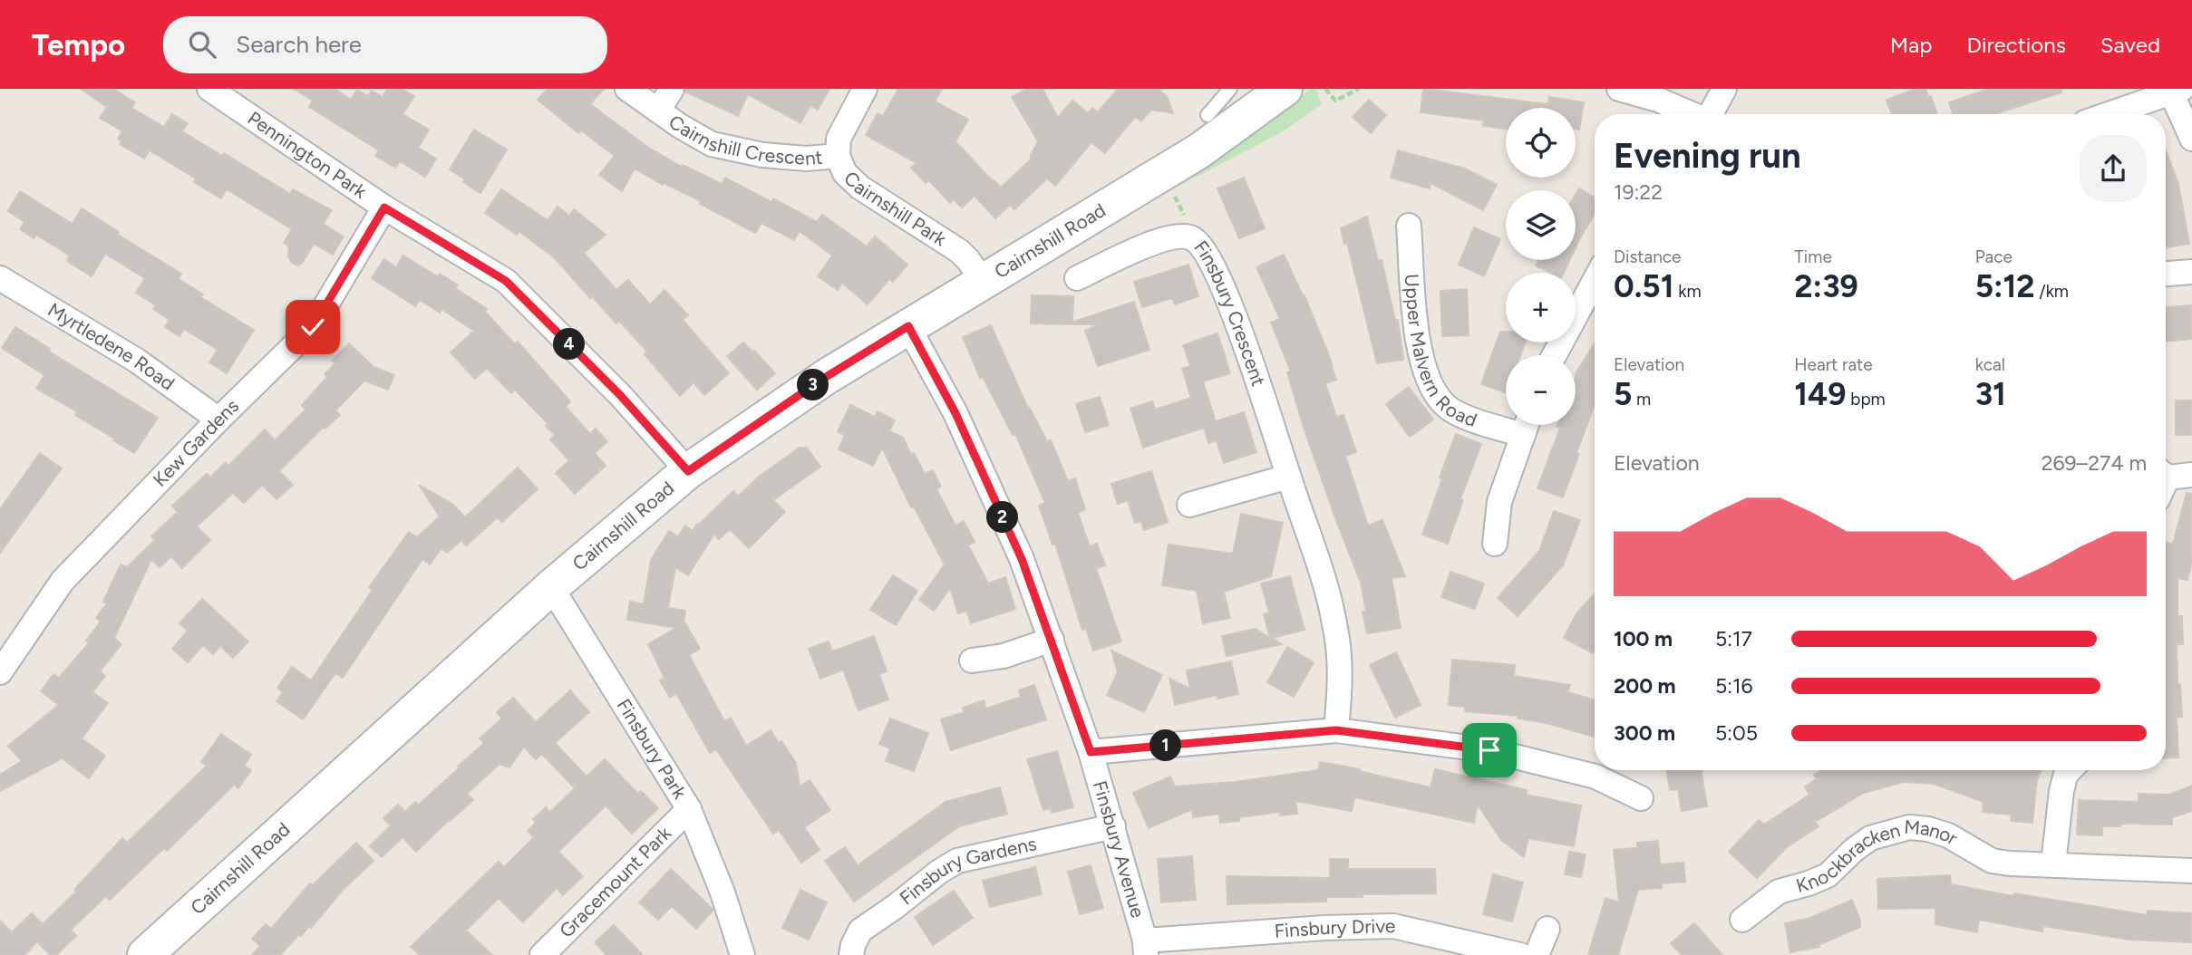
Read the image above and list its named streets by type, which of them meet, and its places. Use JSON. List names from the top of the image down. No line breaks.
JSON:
{"streets":{"street":["Cairnshill Crescent","Pennington Park","Cairnshill Park","Cairnshill Road","Finsbury Crescent","Upper Malvern Road","Myrtledene Road","Kew Gardens","Finsbury Park","Finsbury Avenue","Knockbracken Manor","Finsbury Gardens","Gracemount Park","Finsbury Drive"]},"crossings":[["Cairnshill Crescent","Cairnshill Park"],["Pennington Park","Cairnshill Road"],["Pennington Park","Kew Gardens"],["Cairnshill Park","Cairnshill Road"],["Cairnshill Road","Finsbury Park"],["Cairnshill Road","Finsbury Avenue"],["Myrtledene Road","Kew Gardens"],["Finsbury Park","Gracemount Park"],["Finsbury Avenue","Finsbury Gardens"],["Finsbury Avenue","Finsbury Drive"]],"page":{"header":"Tempo","search":"Search here","nav":["Map","Directions","Saved"],"map_buttons":["+","−"],"heading":["Evening run","19:22"],"stats":[["Distance","0.51 km"],["Time","2:39"],["Pace","5:12 /km"],["Elevation","5 m"],["Heart rate","149 bpm"],["kcal","31"]],"pins":["4","3","2","1"],"chart":["Elevation","269–274 m"],"list":[{"name":"100 m","note":"5:17"},{"name":"200 m","note":"5:16"},{"name":"300 m","note":"5:05"}]}}
